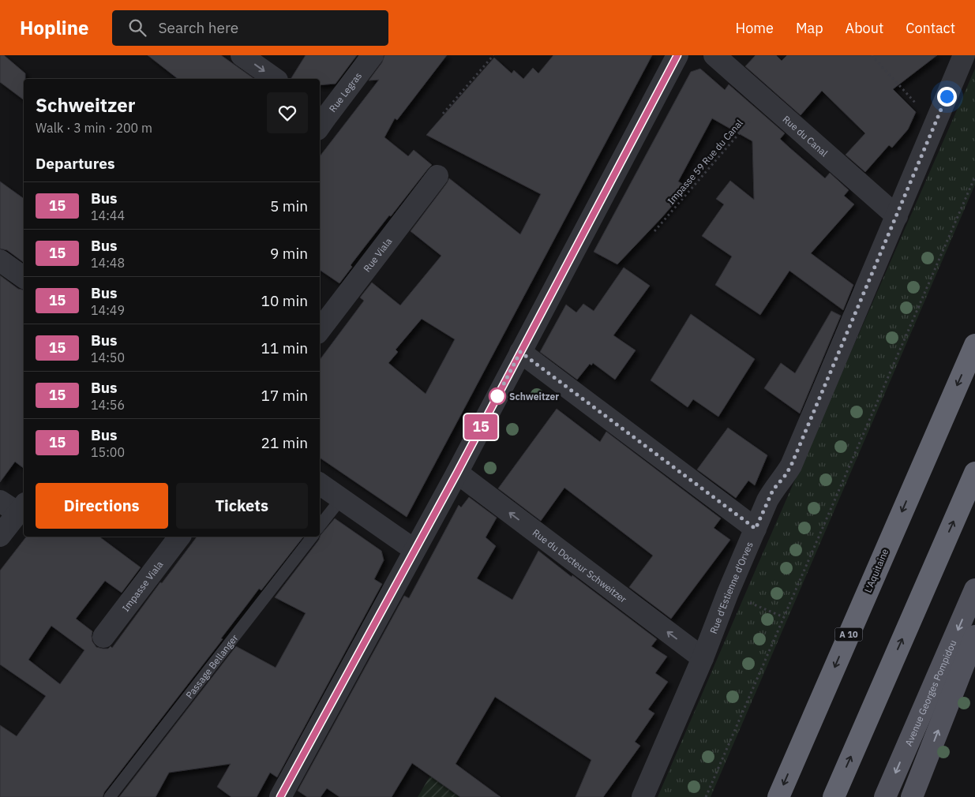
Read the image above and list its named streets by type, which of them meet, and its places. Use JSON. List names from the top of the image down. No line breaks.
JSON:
{"streets":{"highway":["L'Aquitaine","A 10"],"main road":["Avenue Georges Pompidou"],"street":["Rue Legras","Rue du Canal","Rue Viala","Rue du Docteur Schweitzer","Impasse Viala","Rue d'Estienne d'Orves"],"lane":["Passage Bellanger"],"path":["Impasse 59 Rue du Canal"]},"crossings":[["Rue du Canal","Impasse 59 Rue du Canal"],["Rue du Canal","Rue d'Estienne d'Orves"],["Rue du Docteur Schweitzer","Rue d'Estienne d'Orves"]],"places":["Schweitzer"],"lines":["bus line 15"],"page":{"header":"Hopline","search":"Search here","nav":["Home","Map","About","Contact"],"on_map":"15","heading":[["Schweitzer","Walk · 3 min · 200 m"],"Departures"],"list":[{"mark":"15","name":"Bus","note":"14:44","value":"5 min"},{"mark":"15","name":"Bus","note":"14:48","value":"9 min"},{"mark":"15","name":"Bus","note":"14:49","value":"10 min"},{"mark":"15","name":"Bus","note":"14:50","value":"11 min"},{"mark":"15","name":"Bus","note":"14:56","value":"17 min"},{"mark":"15","name":"Bus","note":"15:00","value":"21 min"}],"buttons":["Directions","Tickets"]}}
